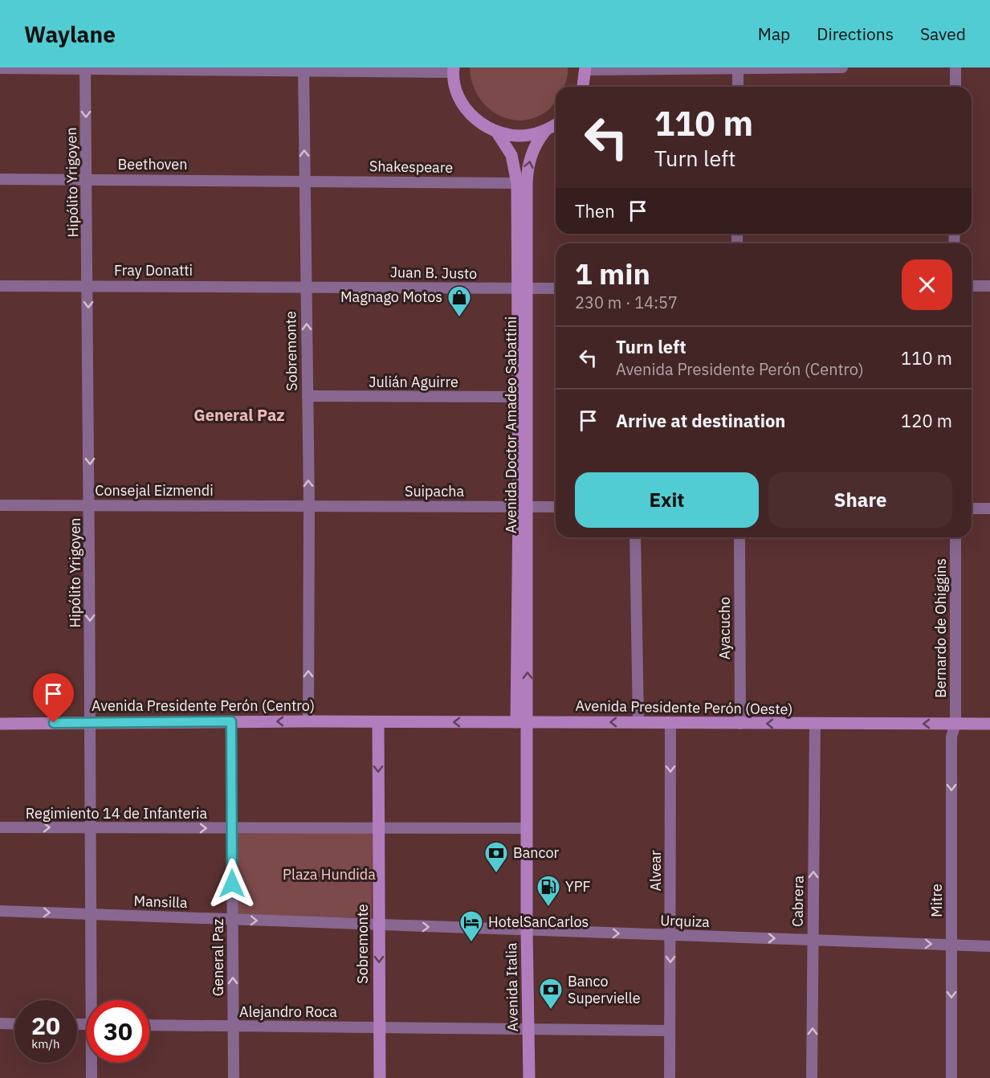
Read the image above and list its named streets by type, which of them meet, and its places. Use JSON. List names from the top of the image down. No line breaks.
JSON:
{"streets":{"main road":["Sobremonte","Avenida Doctor Amadeo Sabattini","Avenida Presidente Perón (Centro)","Avenida Presidente Perón (Oeste)","Avenida Italia"],"street":["Beethoven","Shakespeare","Hipólito Yrigoyen","Fray Donatti","Juan B. Justo","Julián Aguirre","Consejal Eizmendi","Suipacha","Ayacucho","Bernardo de Ohiggins","Regimiento 14 de Infanteria","Alvear","Mitre","Cabrera","Mansilla","Urquiza","General Paz","Alejandro Roca"]},"crossings":[["Beethoven","Shakespeare"],["Beethoven","Hipólito Yrigoyen"],["Beethoven","Sobremonte"],["Shakespeare","Sobremonte"],["Shakespeare","Avenida Doctor Amadeo Sabattini"],["Hipólito Yrigoyen","Fray Donatti"],["Hipólito Yrigoyen","Consejal Eizmendi"],["Hipólito Yrigoyen","Avenida Presidente Perón (Centro)"],["Hipólito Yrigoyen","Regimiento 14 de Infanteria"],["Hipólito Yrigoyen","Mansilla"],["Fray Donatti","Juan B. Justo"],["Fray Donatti","Sobremonte"],["Juan B. Justo","Sobremonte"],["Juan B. Justo","Avenida Doctor Amadeo Sabattini"],["Sobremonte","Julián Aguirre"],["Sobremonte","Consejal Eizmendi"],["Sobremonte","Suipacha"],["Sobremonte","Avenida Presidente Perón (Centro)"],["Sobremonte","Avenida Presidente Perón (Oeste)"],["Sobremonte","Regimiento 14 de Infanteria"],["Sobremonte","Mansilla"],["Sobremonte","Urquiza"],["Sobremonte","Alejandro Roca"],["Julián Aguirre","Avenida Doctor Amadeo Sabattini"],["Avenida Doctor Amadeo Sabattini","Suipacha"],["Avenida Doctor Amadeo Sabattini","Avenida Presidente Perón (Oeste)"],["Avenida Doctor Amadeo Sabattini","Avenida Italia"],["Consejal Eizmendi","Suipacha"],["Ayacucho","Avenida Presidente Perón (Oeste)"],["Bernardo de Ohiggins","Avenida Presidente Perón (Oeste)"],["Bernardo de Ohiggins","Mitre"],["Avenida Presidente Perón (Centro)","Avenida Presidente Perón (Oeste)"],["Avenida Presidente Perón (Centro)","General Paz"],["Avenida Presidente Perón (Oeste)","Alvear"],["Avenida Presidente Perón (Oeste)","Mitre"],["Avenida Presidente Perón (Oeste)","Cabrera"],["Avenida Presidente Perón (Oeste)","Avenida Italia"],["Regimiento 14 de Infanteria","General Paz"],["Regimiento 14 de Infanteria","Avenida Italia"],["Alvear","Urquiza"],["Alvear","Alejandro Roca"],["Mitre","Urquiza"],["Cabrera","Urquiza"],["Mansilla","Urquiza"],["Mansilla","General Paz"],["Urquiza","Avenida Italia"],["General Paz","Alejandro Roca"],["Avenida Italia","Alejandro Roca"]],"one_way":["Hipólito Yrigoyen","Avenida Presidente Perón (Oeste)","Regimiento 14 de Infanteria","Alvear","Mitre","Cabrera","Mansilla","Urquiza"],"districts":["General Paz"],"parks":["Plaza Hundida"],"places":{"shop":["Magnago Motos"],"bank":["Bancor","Banco Supervielle"],"fuel station":["YPF"],"hotel":["HotelSanCarlos"]},"page":{"header":"Waylane","nav":["Map","Directions","Saved"],"turn":["110 m","Turn left"],"then":"Then","heading":["1 min","230 m · 14:57"],"list":[{"name":"Turn left","note":"Avenida Presidente Perón (Centro)","value":"110 m"},{"name":"Arrive at destination","value":"120 m"}],"buttons":["Exit","Share"],"speed":"20 km/h","limit":"30"}}
